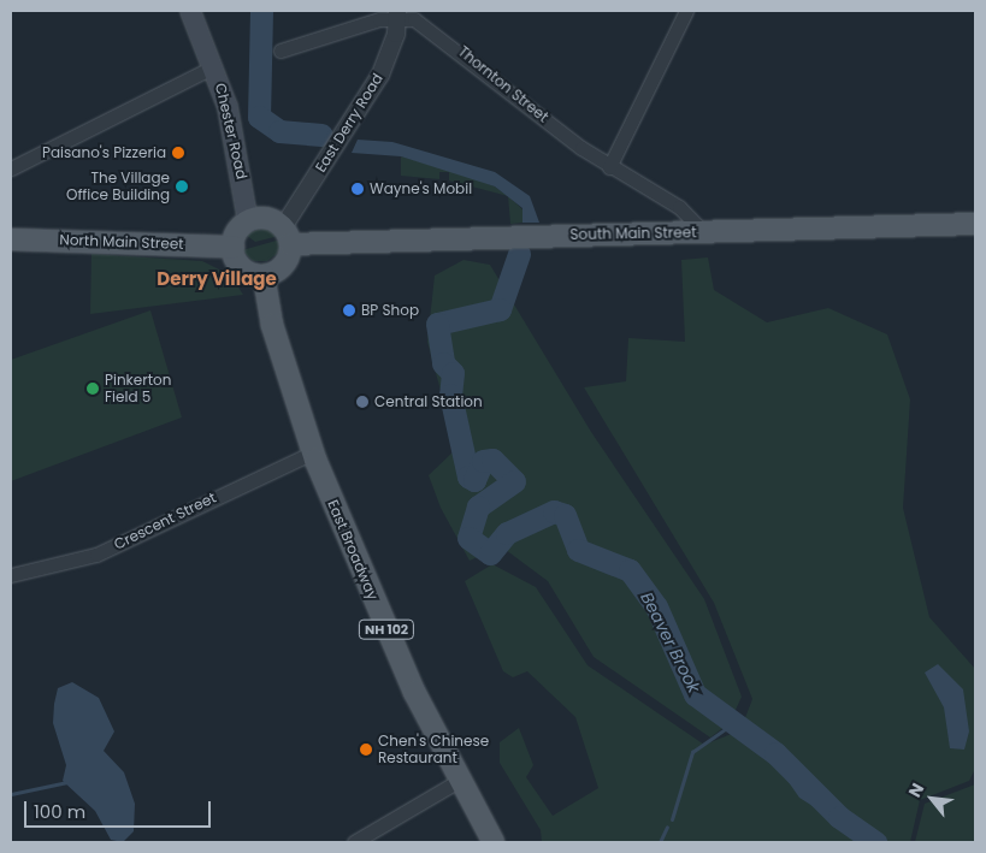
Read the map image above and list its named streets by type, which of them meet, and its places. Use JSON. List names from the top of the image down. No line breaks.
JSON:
{"streets":{"main road":["Chester Road","South Main Street","North Main Street","East Broadway","NH 102"],"street":["Thornton Street","East Derry Road","Crescent Street"]},"crossings":[["Thornton Street","East Derry Road"],["Thornton Street","South Main Street"],["East Derry Road","Chester Road"],["East Derry Road","South Main Street"],["East Derry Road","North Main Street"],["East Derry Road","East Broadway"],["Chester Road","South Main Street"],["Chester Road","North Main Street"],["Chester Road","East Broadway"],["South Main Street","North Main Street"],["South Main Street","East Broadway"],["North Main Street","East Broadway"],["Crescent Street","East Broadway"]],"districts":["Derry Village"],"water":["Beaver Brook"],"places":["Paisano's Pizzeria","The Village Office Building","Wayne's Mobil","BP Shop","Pinkerton Field 5","Central Station","Chen's Chinese Restaurant"],"scale_bar":"100 m","north":"top left"}
